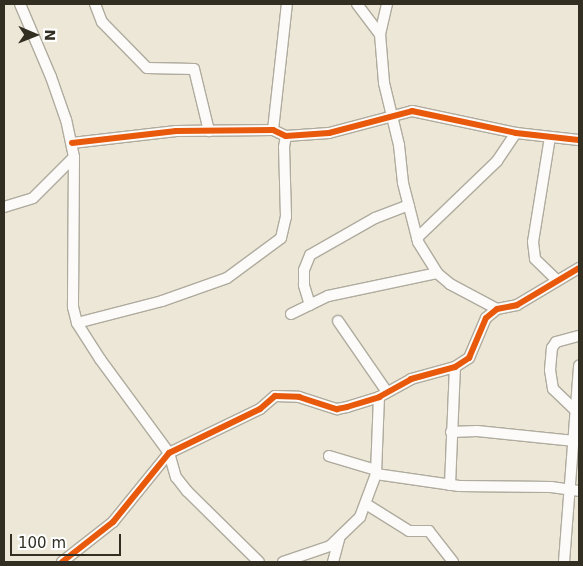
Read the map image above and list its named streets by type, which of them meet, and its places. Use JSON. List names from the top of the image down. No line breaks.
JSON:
{"scale_bar":"100 m","north":"right"}
